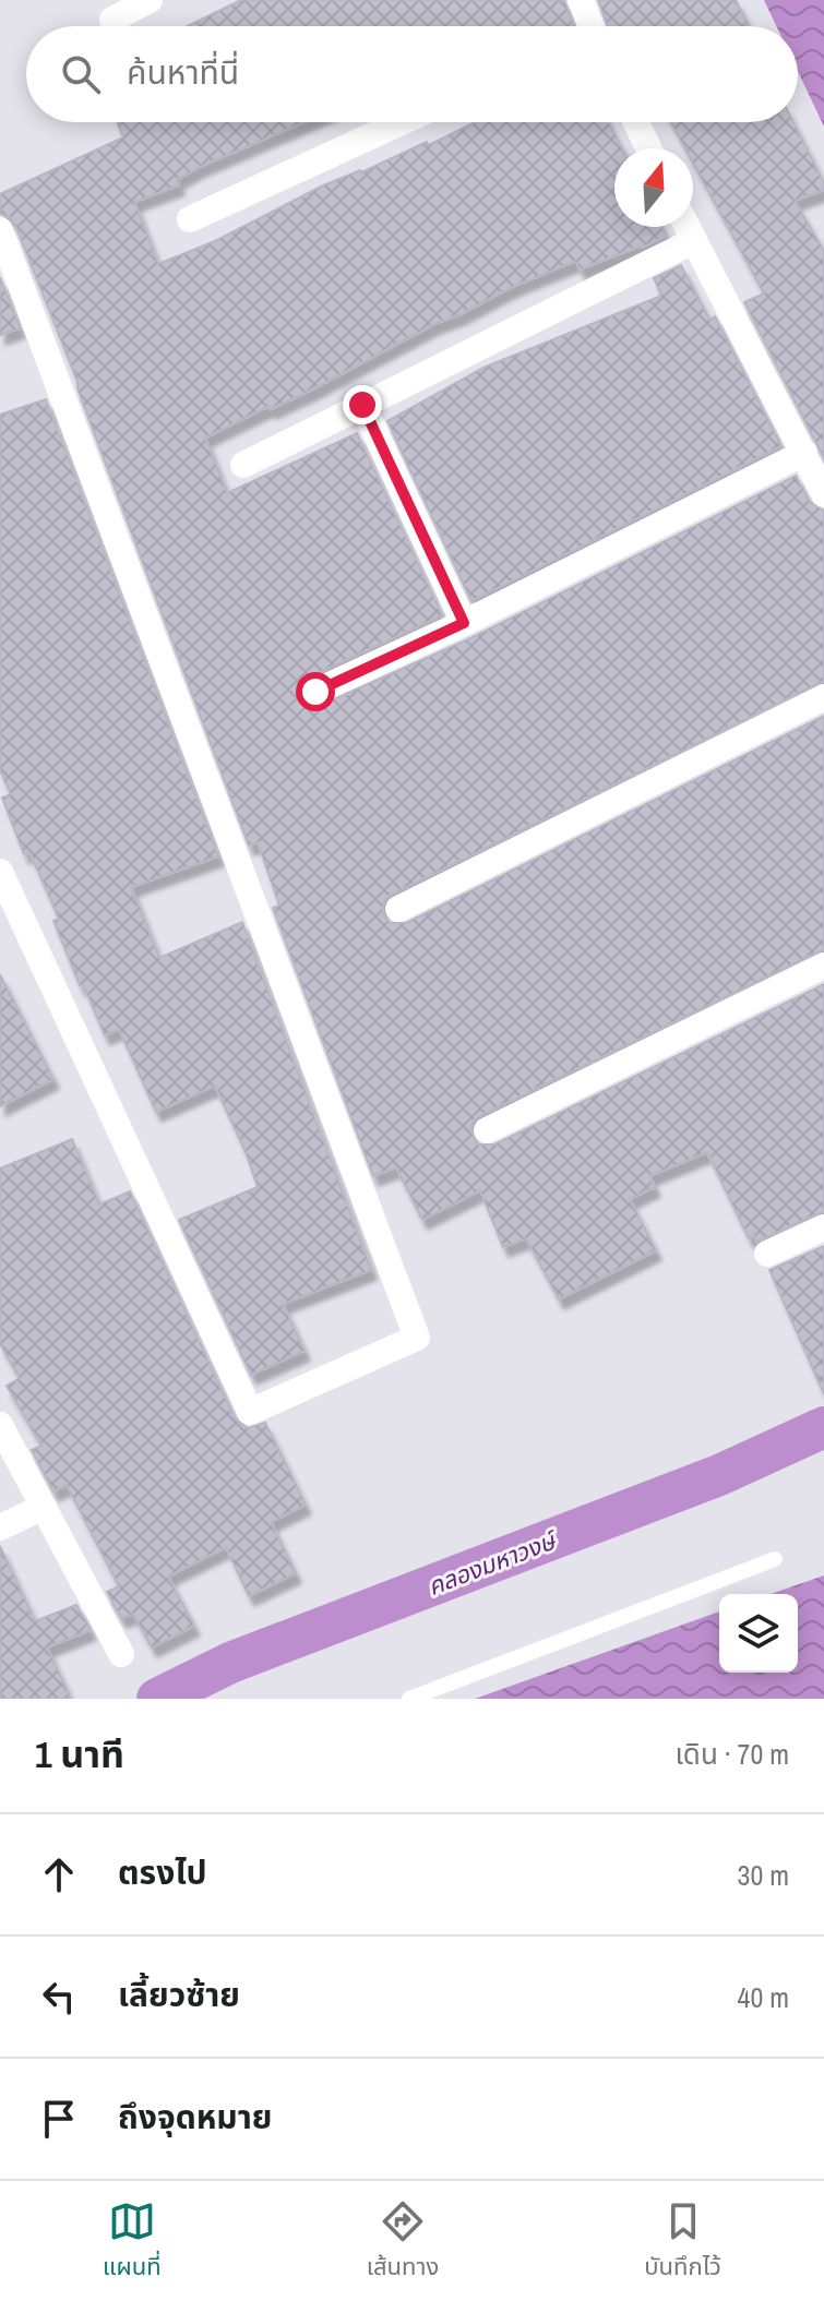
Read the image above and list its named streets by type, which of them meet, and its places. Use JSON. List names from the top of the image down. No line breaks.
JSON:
{"water":["คลองมหาวงษ์"],"north":"top","page":{"search":"ค้นหาที่นี่","heading":["1 นาที","เดิน · 70 m"],"list":[["ตรงไป","30 m"],["เลี้ยวซ้าย","40 m"],"ถึงจุดหมาย"],"nav":["แผนที่","เส้นทาง","บันทึกไว้"]}}
